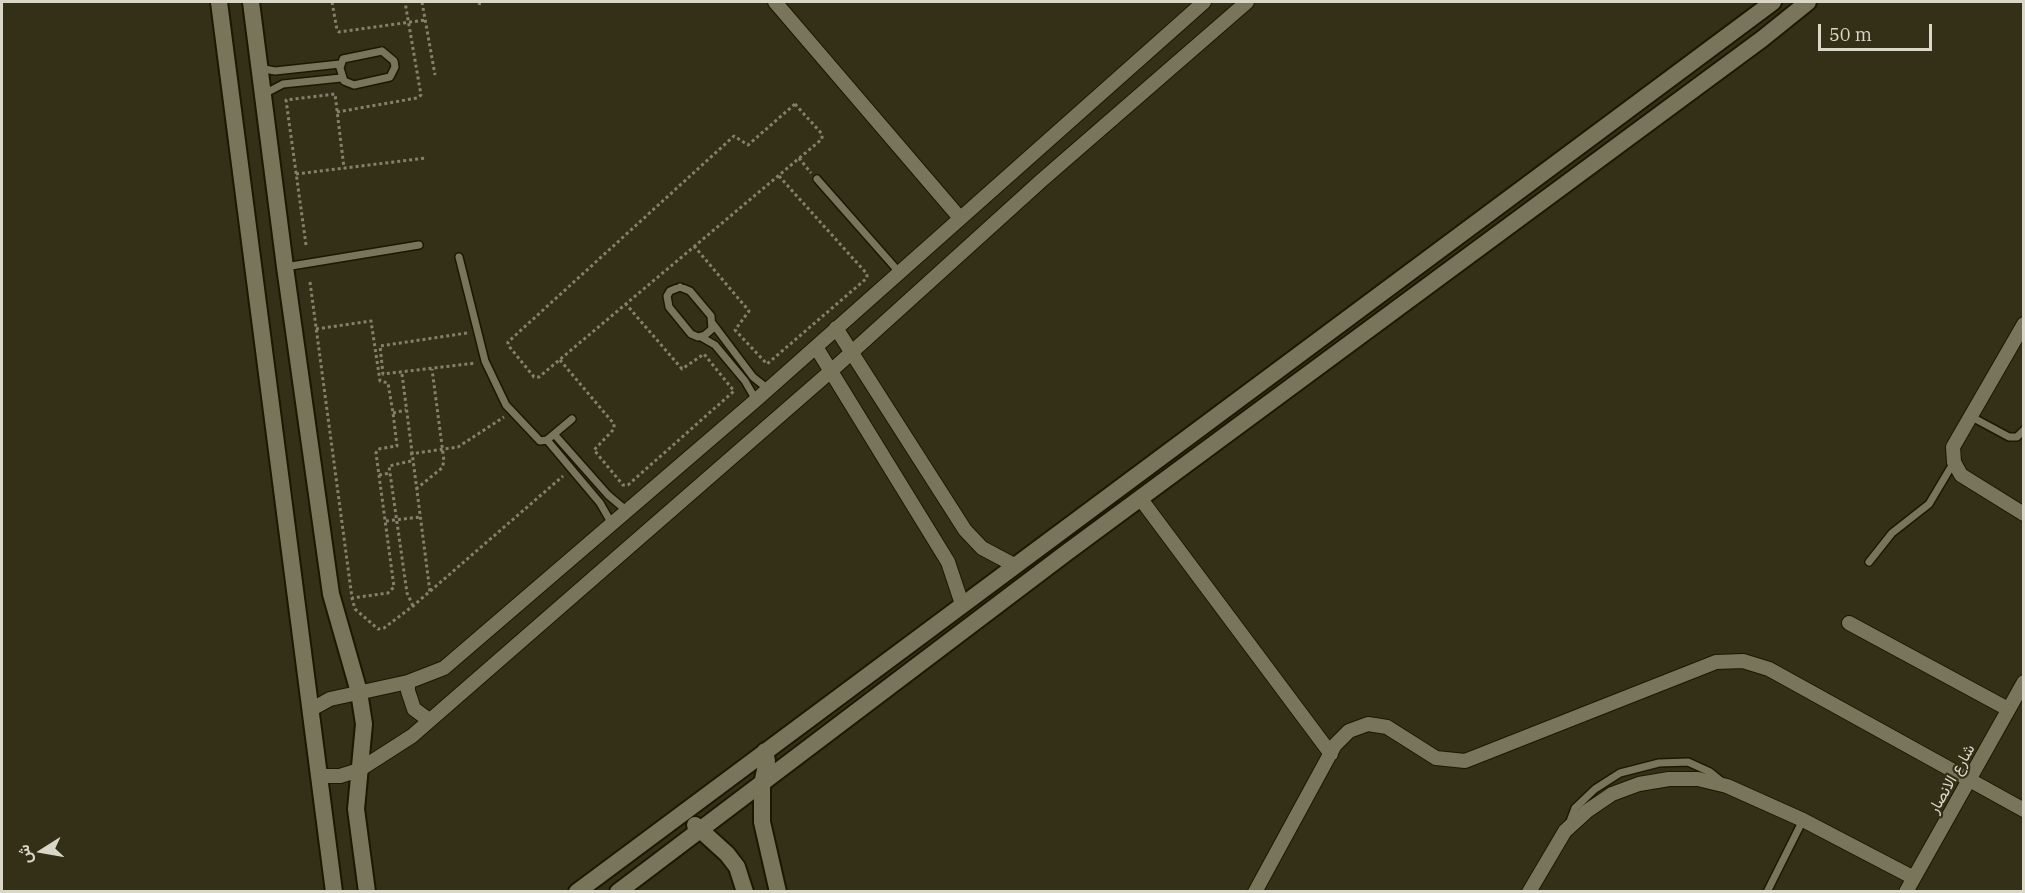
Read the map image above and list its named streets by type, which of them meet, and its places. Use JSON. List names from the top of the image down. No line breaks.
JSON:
{"streets":{"street":["شارع الانصار"]},"scale_bar":"50 m","north":"left"}
